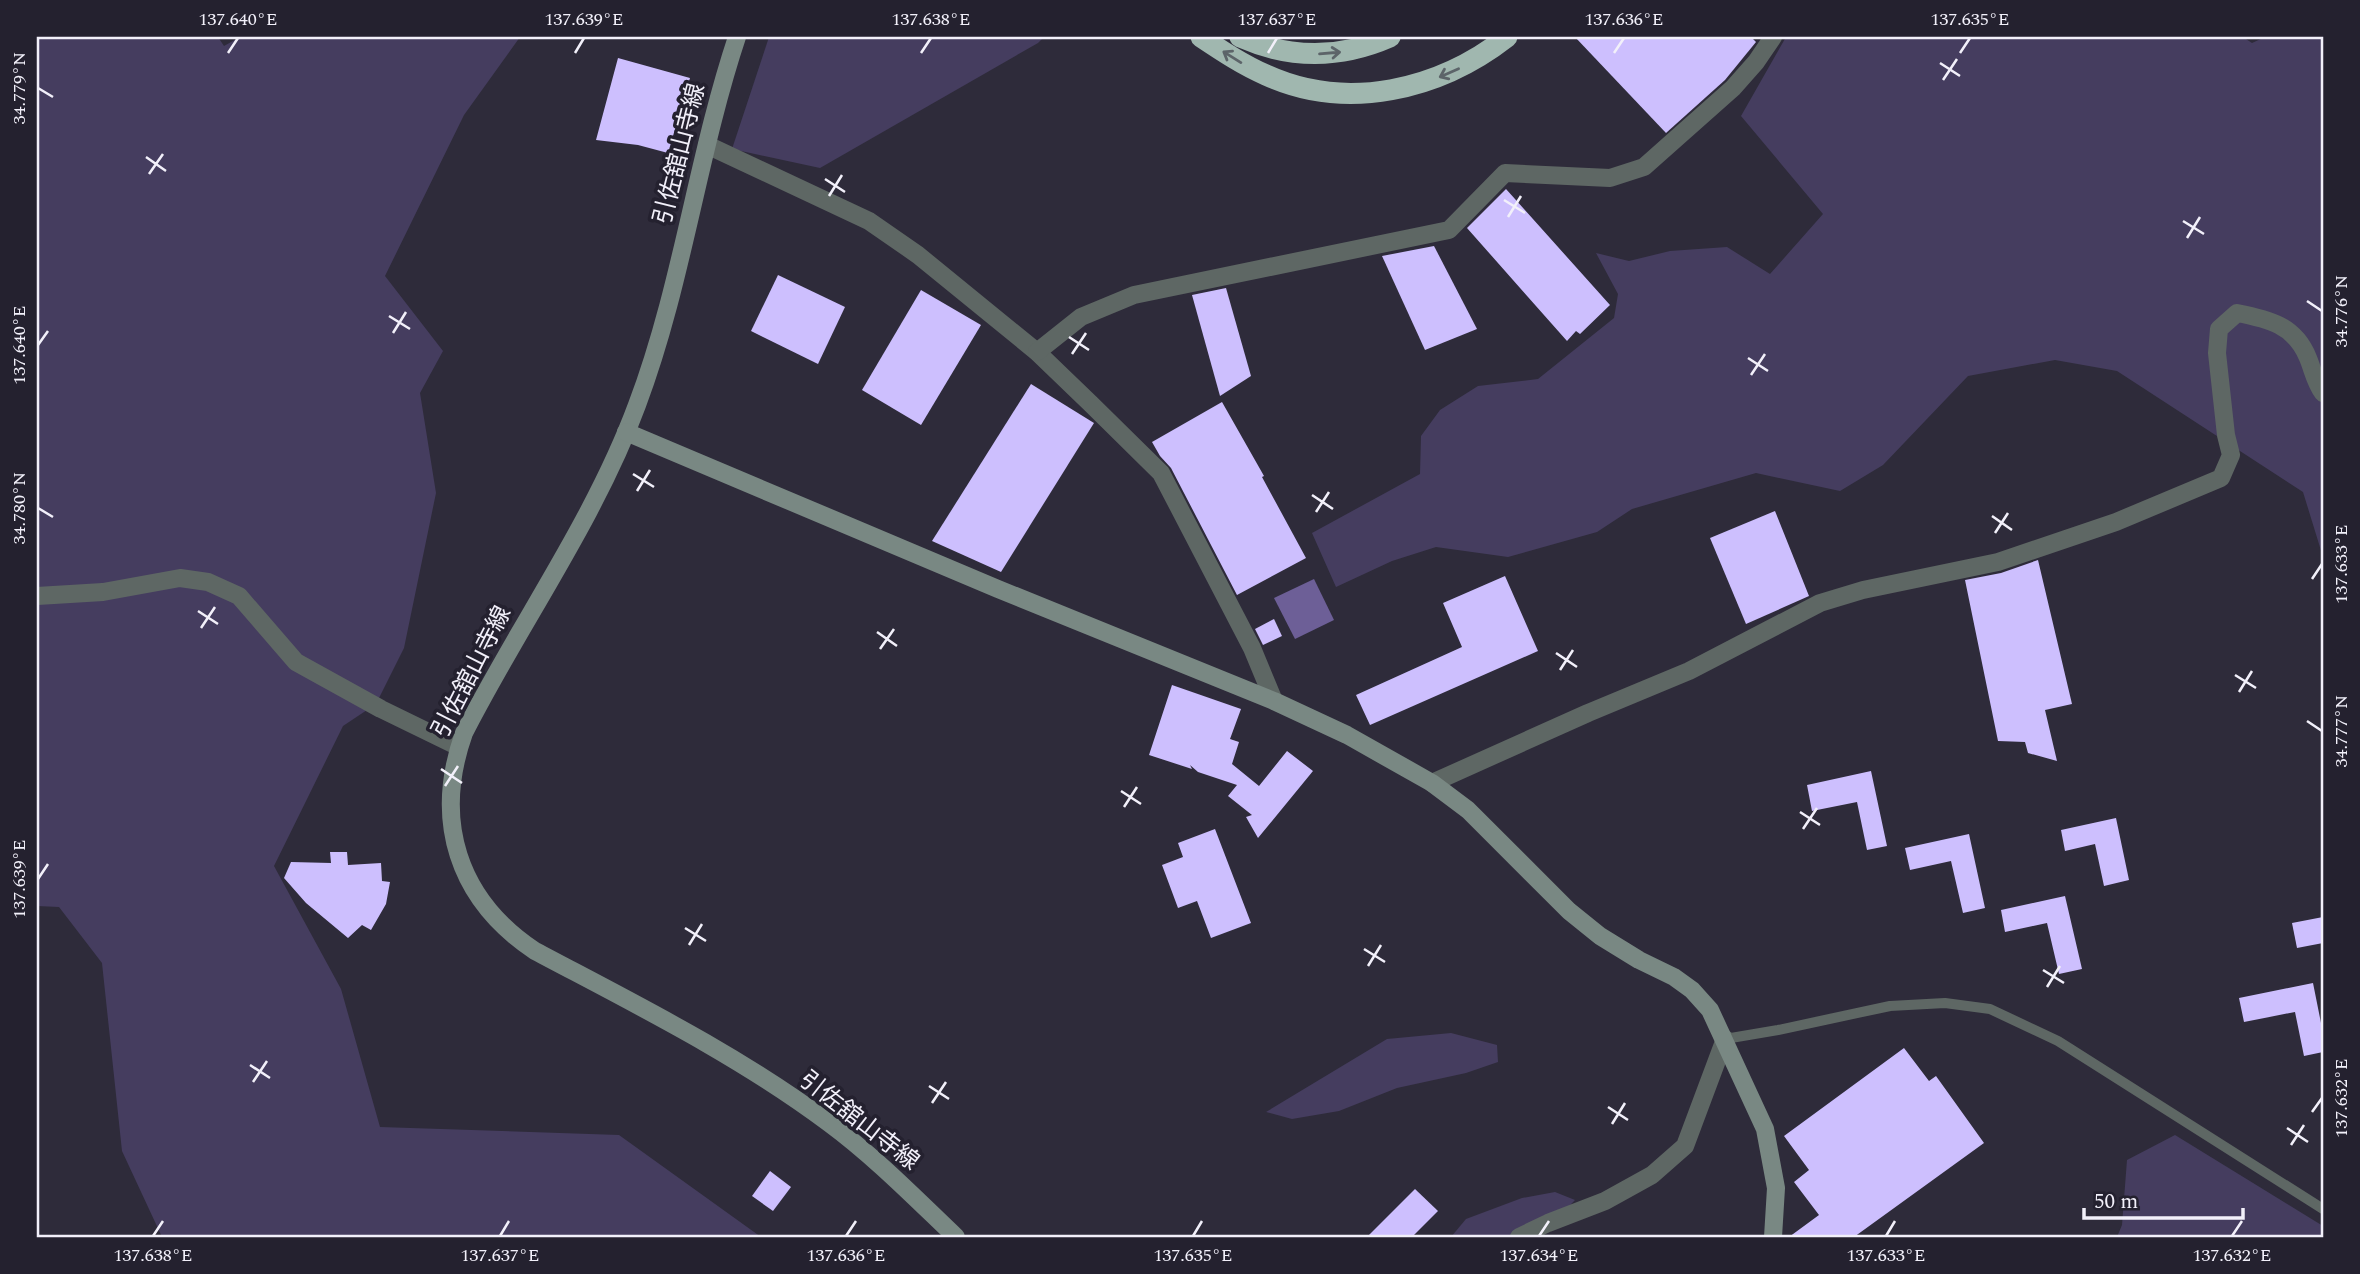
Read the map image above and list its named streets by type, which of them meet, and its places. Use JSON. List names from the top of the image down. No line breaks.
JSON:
{"streets":{"main road":["引佐舘山寺線"]},"scale_bar":"50 m","coordinates":["137.640°E","137.639°E","137.638°E","137.637°E","137.636°E","137.635°E","34.779°N","34.776°N","34.780°N","137.633°E","34.777°N","137.632°E","137.634°E"]}
